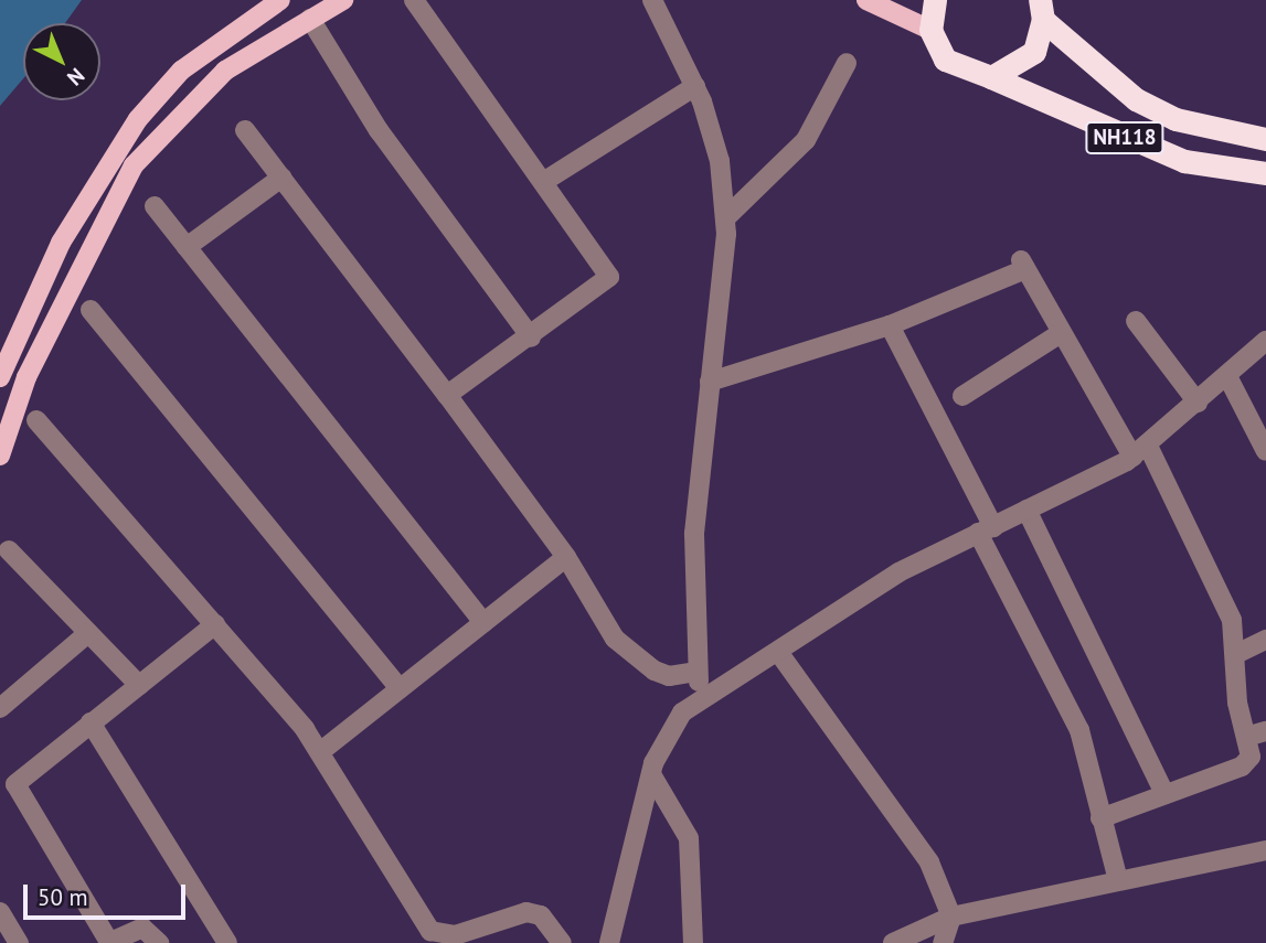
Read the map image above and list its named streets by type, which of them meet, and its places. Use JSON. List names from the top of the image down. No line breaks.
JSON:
{"streets":{"highway":["NH118"]},"scale_bar":"50 m","north":"bottom right"}
